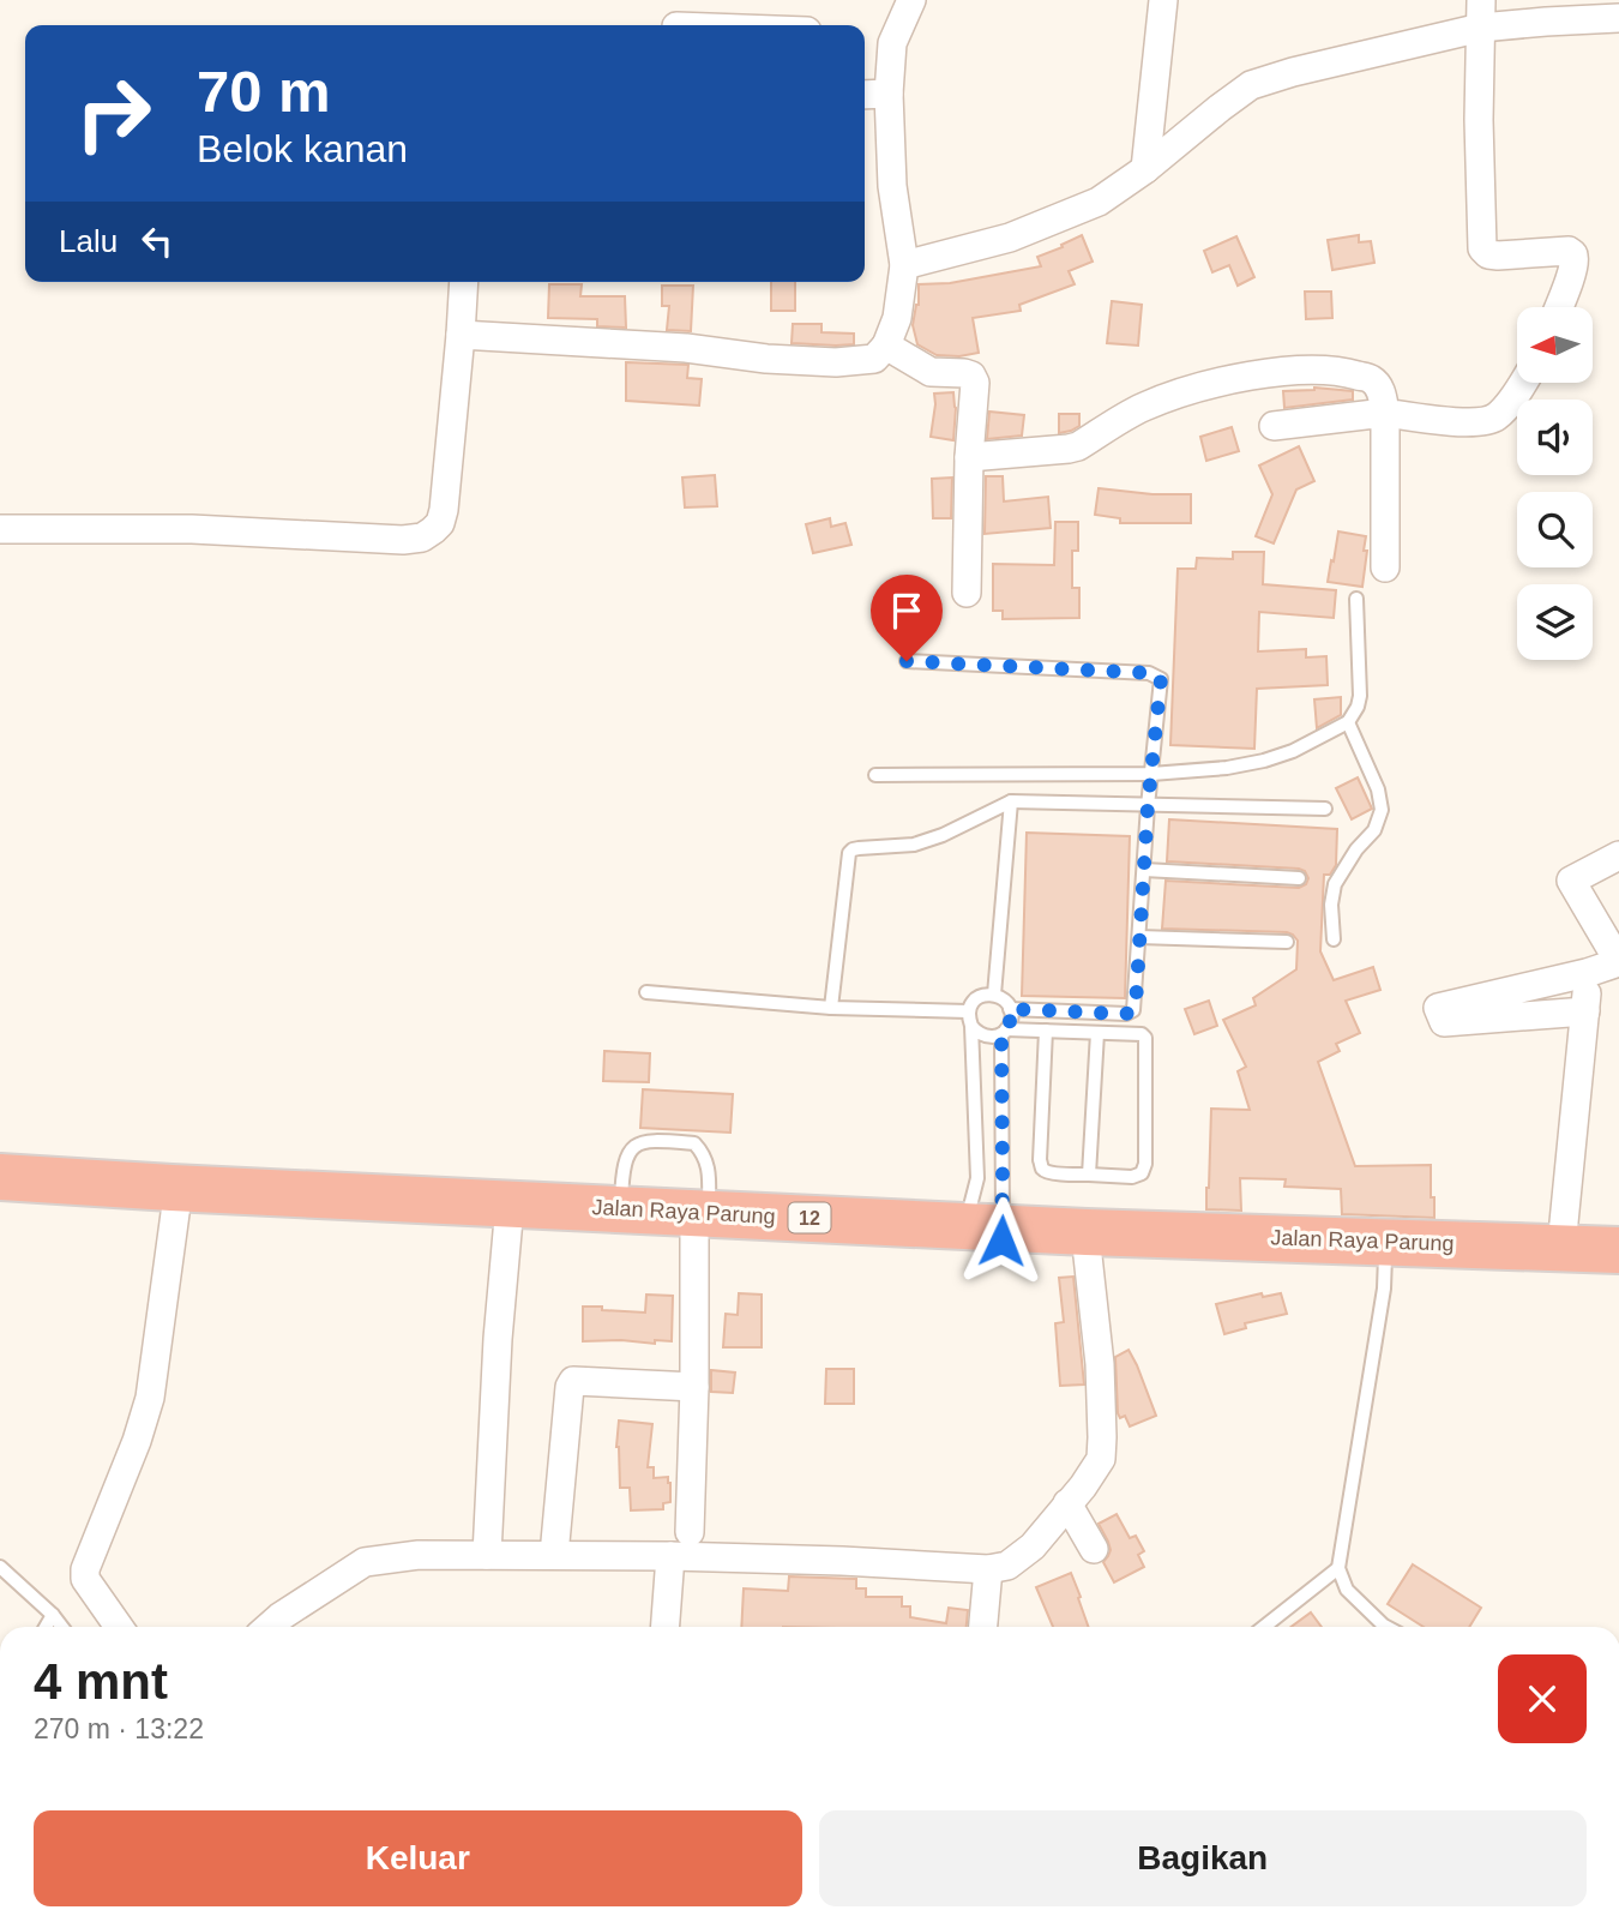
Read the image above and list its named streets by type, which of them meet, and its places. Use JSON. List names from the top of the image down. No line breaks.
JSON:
{"streets":{"highway":["Jalan Raya Parung","12"]},"north":"left","page":{"turn":["70 m","Belok kanan"],"then":"Lalu","heading":["4 mnt","270 m · 13:22"],"buttons":["Keluar","Bagikan"]}}
